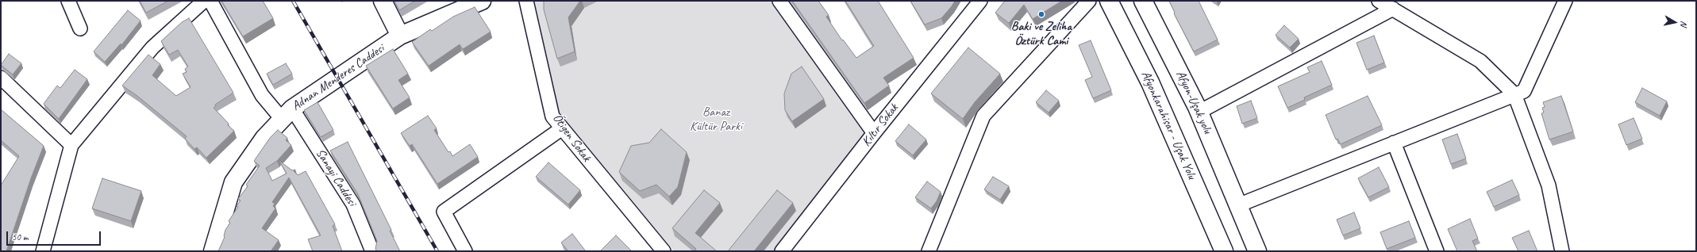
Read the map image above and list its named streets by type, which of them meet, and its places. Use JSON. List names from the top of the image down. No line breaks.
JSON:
{"streets":{"main road":["Adnan Menderes Caddesi","Afyon-Uşak yolu","Afyonkarahisar - Uşak Yolu"],"street":["Kıltır Sokak","Ötigen Sokak","Sanayi Caddesi"]},"crossings":[["Adnan Menderes Caddesi","Sanayi Caddesi"]],"parks":["Banaz Kültür Parki"],"places":["Baki ve Zeliha Öztürk Cami"],"scale_bar":"50 m","north":"right"}
